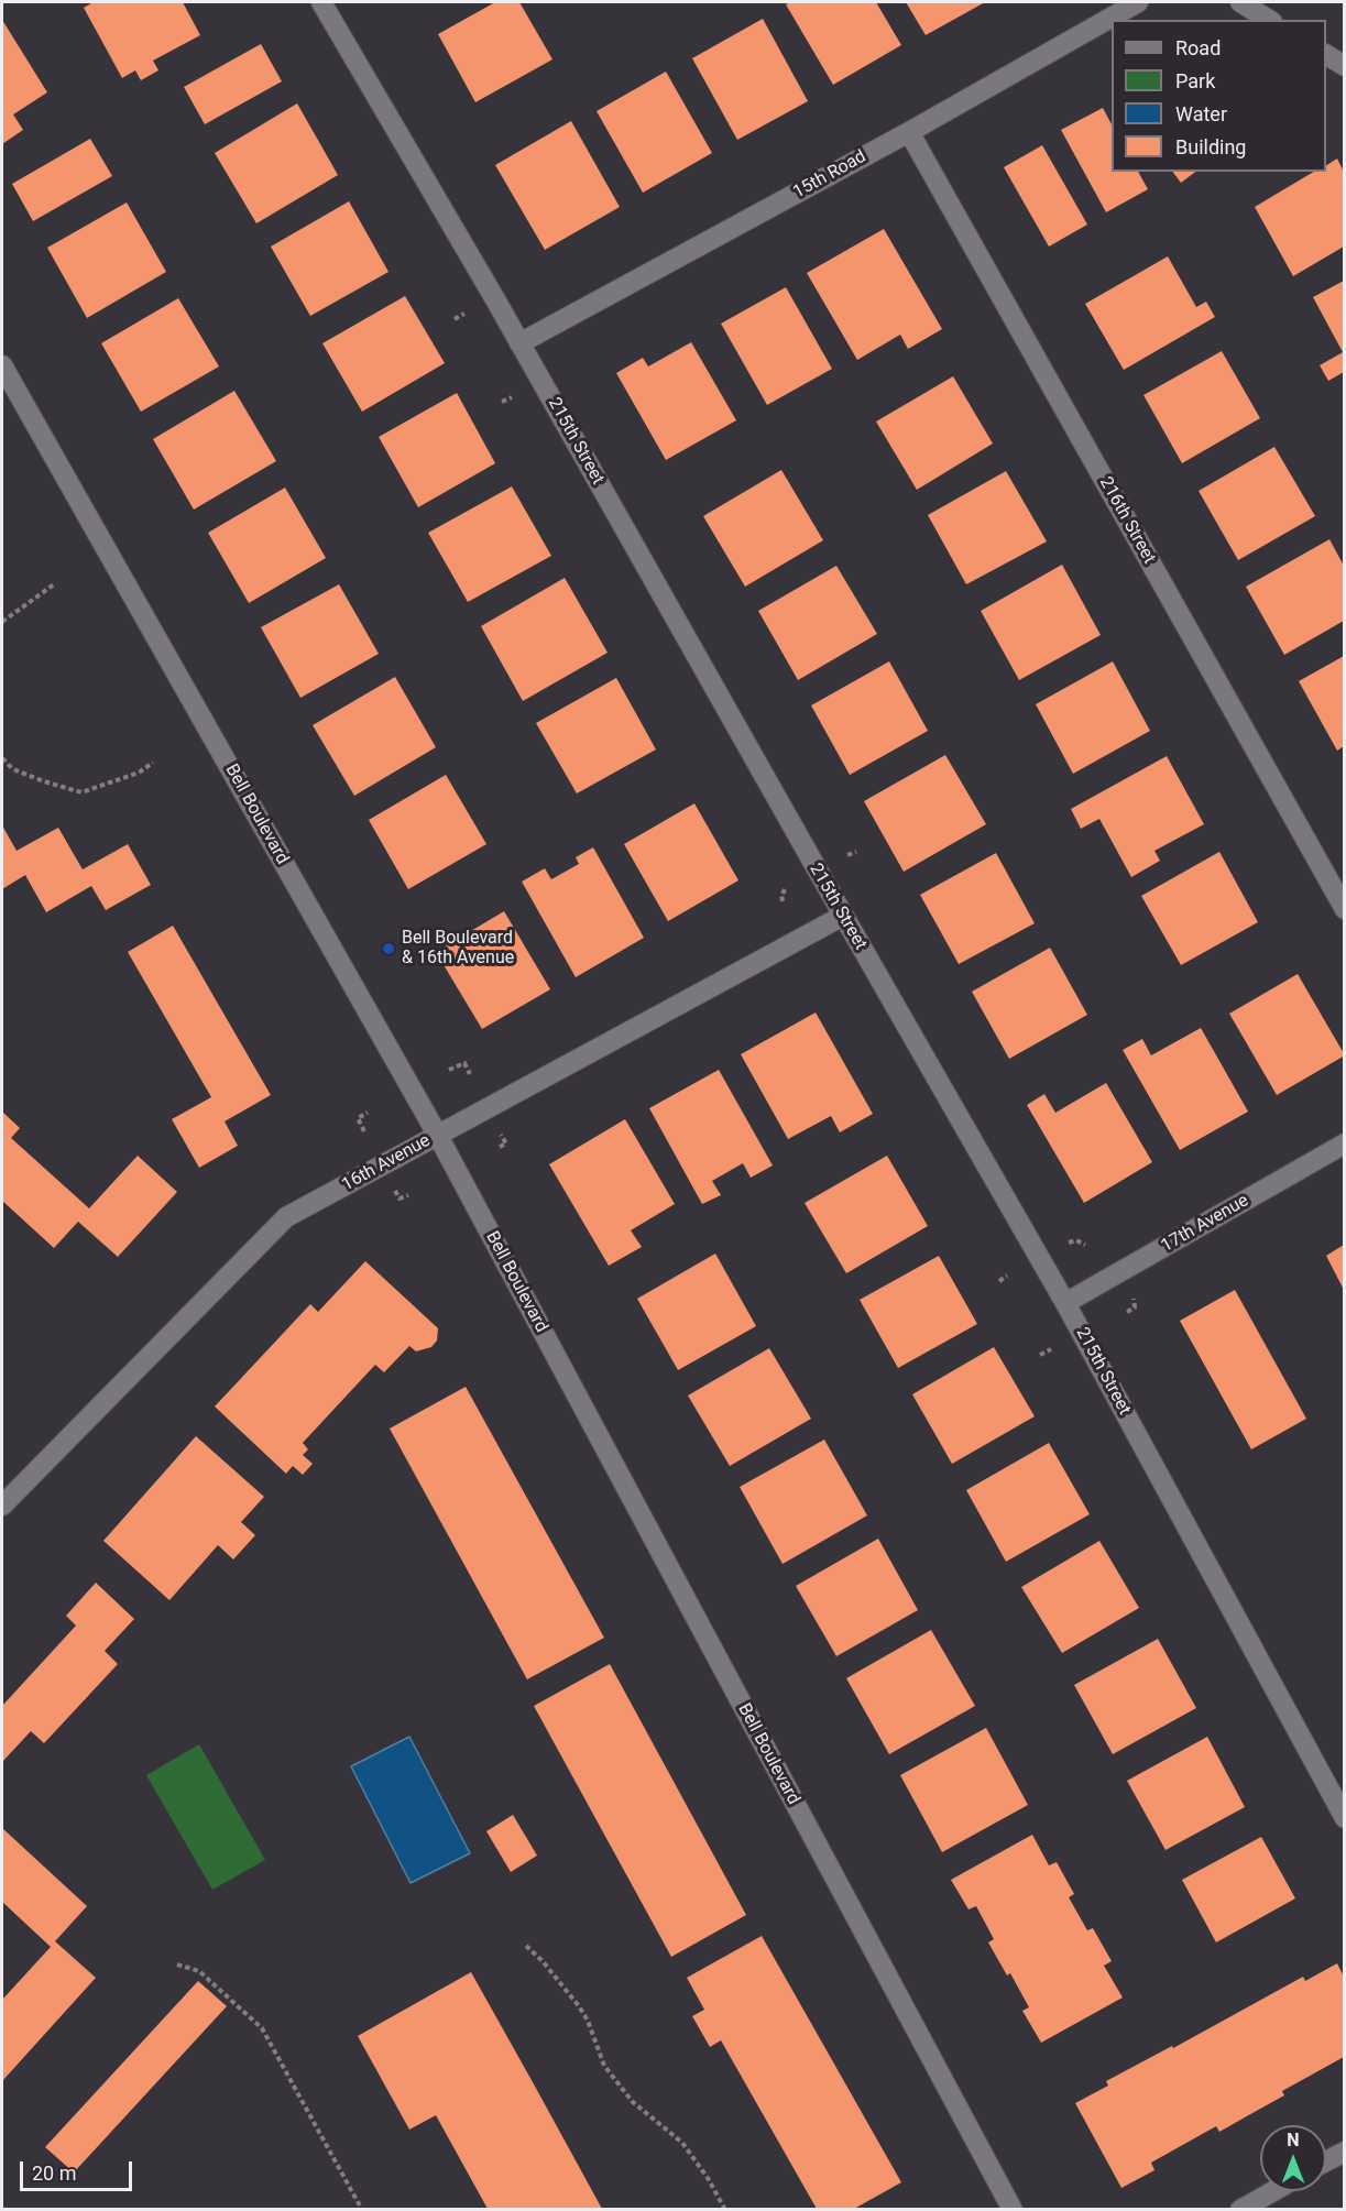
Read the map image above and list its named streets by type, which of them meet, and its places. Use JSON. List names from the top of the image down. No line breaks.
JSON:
{"streets":{"street":["15th Road","215th Street","216th Street","Bell Boulevard","16th Avenue","17th Avenue"]},"crossings":[["15th Road","215th Street"],["15th Road","216th Street"],["215th Street","16th Avenue"],["215th Street","17th Avenue"],["Bell Boulevard","16th Avenue"]],"places":["Bell Boulevard & 16th Avenue"],"legend":["Road","Park","Water","Building"],"scale_bar":"20 m","north":"top"}
